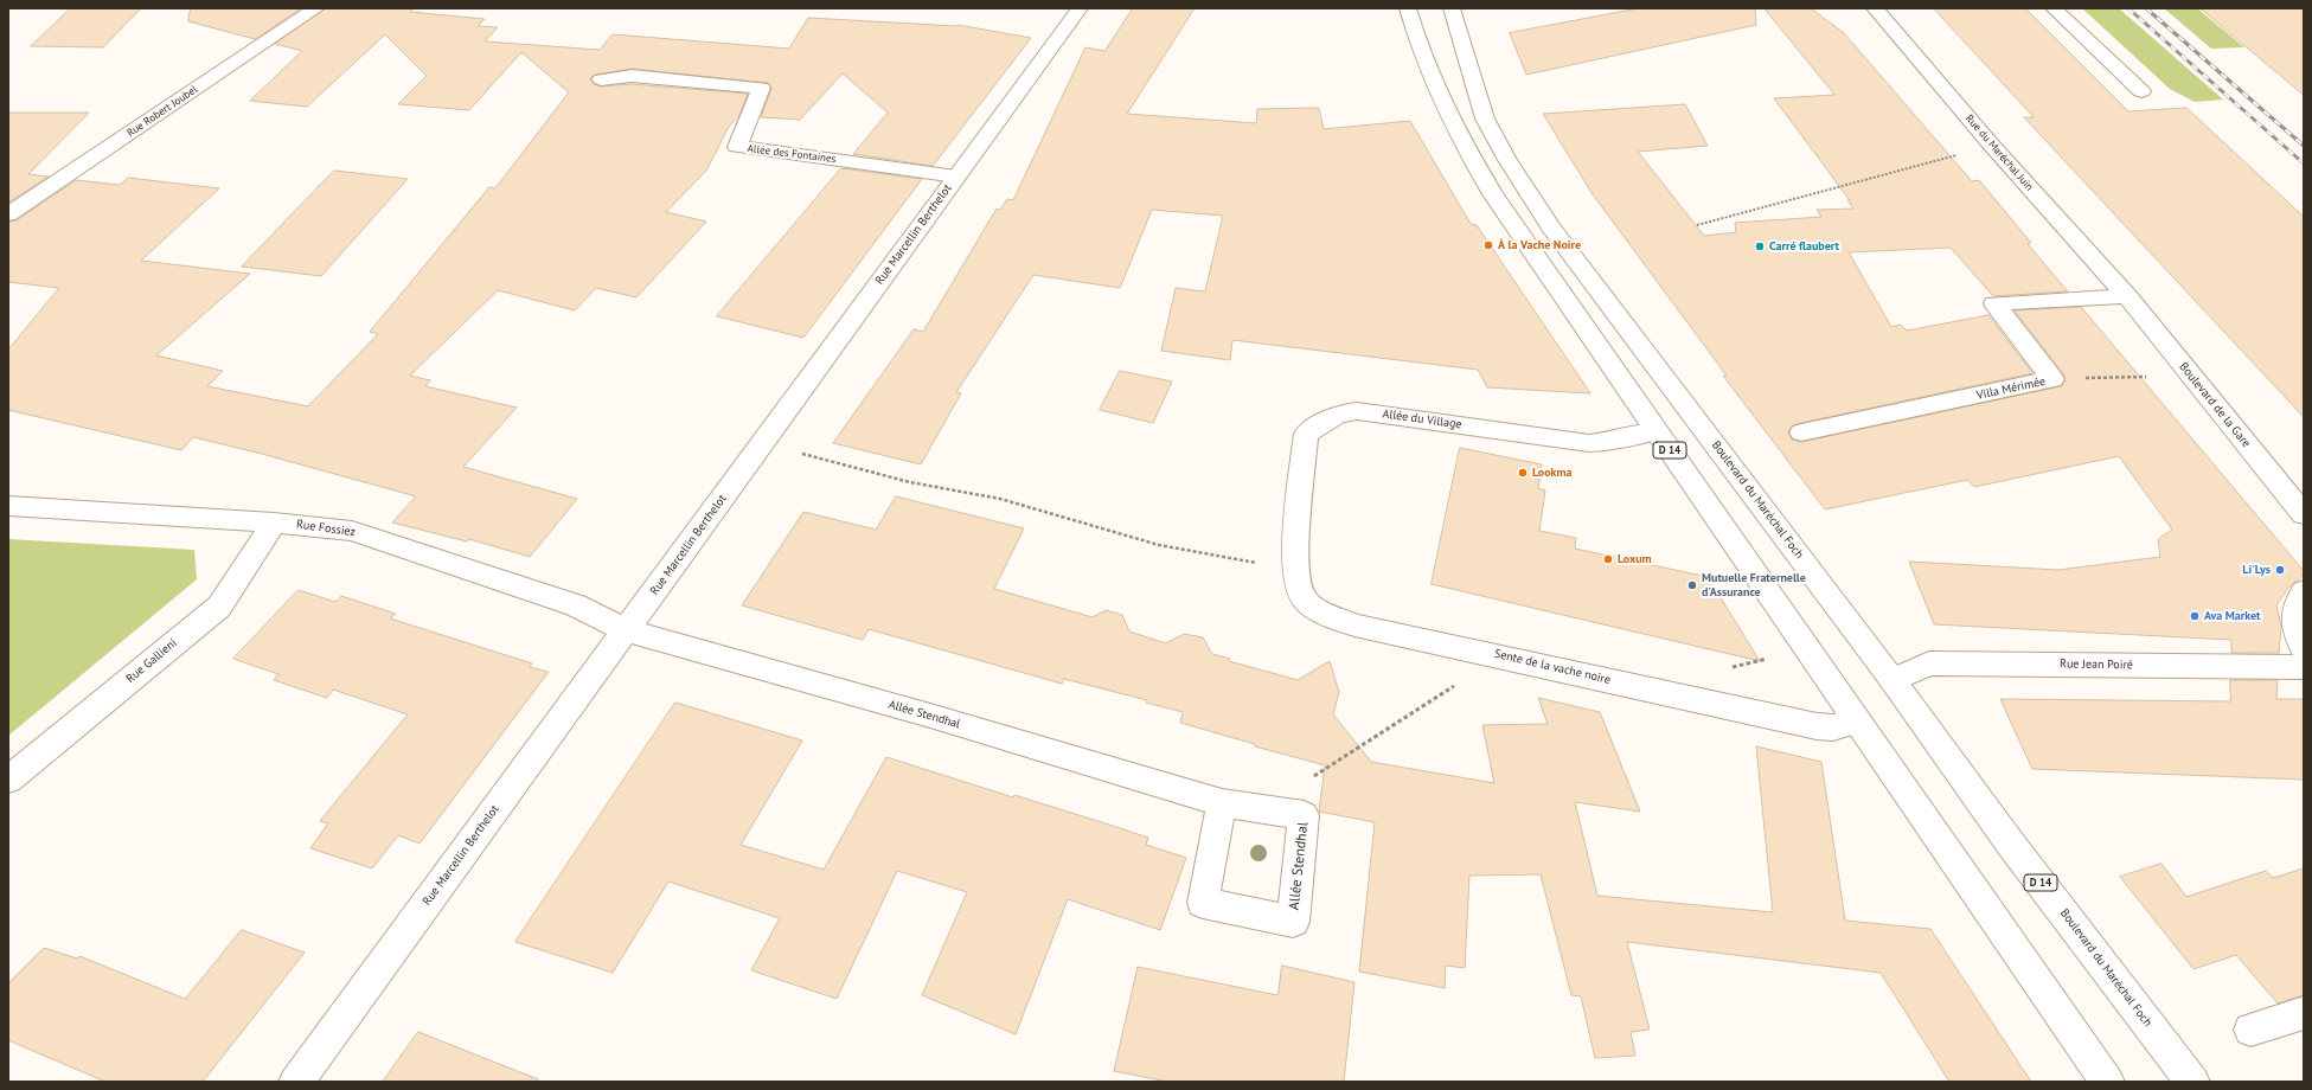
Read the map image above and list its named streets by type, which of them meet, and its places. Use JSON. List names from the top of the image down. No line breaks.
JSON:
{"streets":{"street":["Rue Robert Joubel","Rue du Maréchal Juin","Allée des Fontaines","Rue Marcellin Berthelot","Villa Mérimée","Boulevard de la Gare","Allée du Village","D 14","Boulevard du Maréchal Foch","Rue Fossiez","Rue Gallieni","Rue Jean Poiré","Sente de la vache noire","Allée Stendhal"]},"crossings":[["Rue du Maréchal Juin","Villa Mérimée"],["Rue du Maréchal Juin","Boulevard de la Gare"],["Allée des Fontaines","Rue Marcellin Berthelot"],["Rue Marcellin Berthelot","Rue Fossiez"],["Rue Marcellin Berthelot","Allée Stendhal"],["Villa Mérimée","Boulevard de la Gare"],["Allée du Village","D 14"],["Allée du Village","Sente de la vache noire"],["D 14","Sente de la vache noire"],["Boulevard du Maréchal Foch","Rue Jean Poiré"],["Rue Fossiez","Rue Gallieni"],["Rue Fossiez","Allée Stendhal"]],"places":["À la Vache Noire","Carré flaubert","Lookma","Loxum","Li'Lys","Mutuelle Fraternelle d'Assurance","Ava Market"]}
